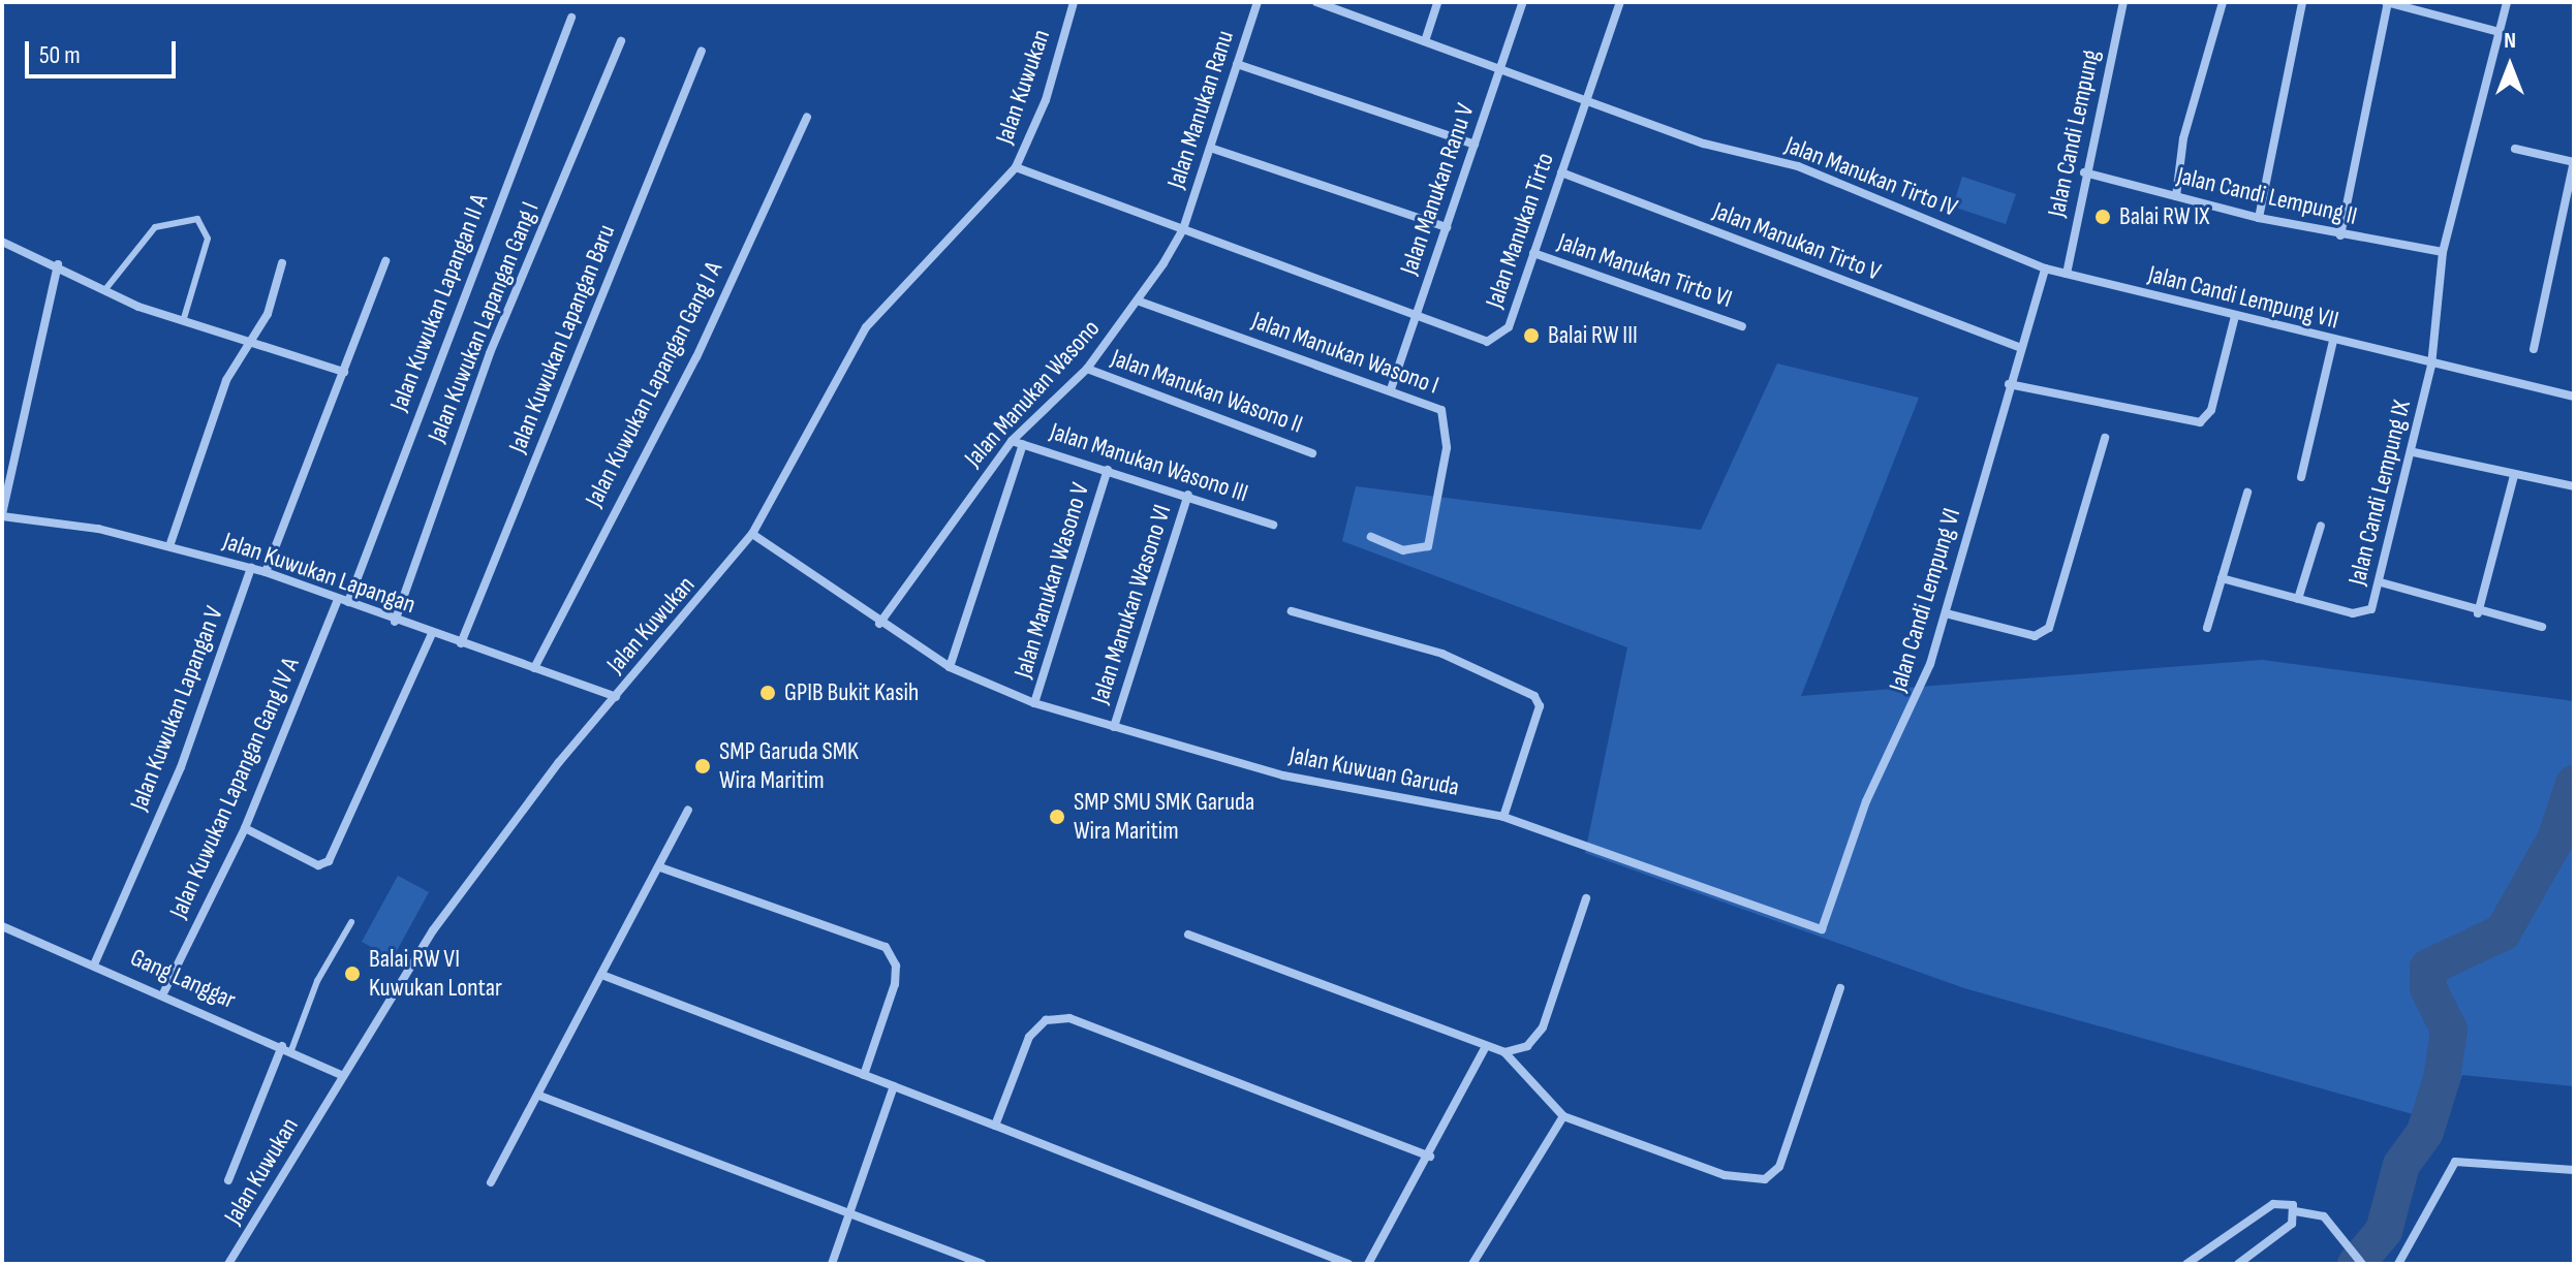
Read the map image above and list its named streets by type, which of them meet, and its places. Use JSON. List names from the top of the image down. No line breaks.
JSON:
{"streets":{"street":["Jalan Kuwukan","Jalan Manukan Ranu","Jalan Candi Lempung","Jalan Manukan Tirto IV","Jalan Manukan Ranu V","Jalan Candi Lempung II","Jalan Manukan Tirto","Jalan Manukan Tirto V","Jalan Manukan Tirto VI","Jalan Candi Lempung VII","Jalan Kuwukan Lapangan II A","Jalan Kuwukan Lapangan Gang I","Jalan Kuwukan Lapangan Baru","Jalan Manukan Wasono I","Jalan Kuwukan Lapangan Gang I A","Jalan Manukan Wasono II","Jalan Manukan Wasono","Jalan Manukan Wasono III","Jalan Candi Lempung IX","Jalan Kuwukan Lapangan","Jalan Manukan Wasono V","Jalan Candi Lempung VI","Jalan Manukan Wasono VI","Jalan Kuwukan Lapangan V","Jalan Kuwuan Garuda","Jalan Kuwukan Lapangan Gang IV A","Gang Langgar"]},"crossings":[["Jalan Kuwukan","Jalan Manukan Tirto"],["Jalan Kuwukan","Jalan Kuwukan Lapangan"],["Jalan Kuwukan","Jalan Kuwuan Garuda"],["Jalan Kuwukan","Gang Langgar"],["Jalan Manukan Ranu","Jalan Manukan Tirto"],["Jalan Manukan Ranu","Jalan Manukan Wasono"],["Jalan Candi Lempung","Jalan Candi Lempung II"],["Jalan Candi Lempung","Jalan Candi Lempung VII"],["Jalan Manukan Tirto IV","Jalan Manukan Ranu V"],["Jalan Manukan Tirto IV","Jalan Manukan Tirto"],["Jalan Manukan Tirto IV","Jalan Candi Lempung VII"],["Jalan Manukan Tirto IV","Jalan Candi Lempung VI"],["Jalan Manukan Ranu V","Jalan Manukan Tirto"],["Jalan Manukan Ranu V","Jalan Manukan Wasono I"],["Jalan Candi Lempung II","Jalan Candi Lempung IX"],["Jalan Manukan Tirto","Jalan Manukan Tirto V"],["Jalan Manukan Tirto","Jalan Manukan Tirto VI"],["Jalan Manukan Tirto","Jalan Manukan Wasono"],["Jalan Manukan Tirto V","Jalan Candi Lempung VI"],["Jalan Candi Lempung VII","Jalan Candi Lempung IX"],["Jalan Candi Lempung VII","Jalan Candi Lempung VI"],["Jalan Kuwukan Lapangan II A","Jalan Kuwukan Lapangan"],["Jalan Kuwukan Lapangan Gang I","Jalan Kuwukan Lapangan"],["Jalan Kuwukan Lapangan Baru","Jalan Kuwukan Lapangan"],["Jalan Manukan Wasono I","Jalan Manukan Wasono"],["Jalan Kuwukan Lapangan Gang I A","Jalan Kuwukan Lapangan"],["Jalan Manukan Wasono II","Jalan Manukan Wasono"],["Jalan Manukan Wasono","Jalan Manukan Wasono III"],["Jalan Manukan Wasono","Jalan Kuwuan Garuda"],["Jalan Manukan Wasono III","Jalan Manukan Wasono V"],["Jalan Manukan Wasono III","Jalan Manukan Wasono VI"],["Jalan Kuwukan Lapangan","Jalan Kuwukan Lapangan V"],["Jalan Kuwukan Lapangan","Jalan Kuwukan Lapangan Gang IV A"],["Jalan Manukan Wasono V","Jalan Kuwuan Garuda"],["Jalan Candi Lempung VI","Jalan Kuwuan Garuda"],["Jalan Manukan Wasono VI","Jalan Kuwuan Garuda"],["Jalan Kuwukan Lapangan V","Gang Langgar"],["Jalan Kuwukan Lapangan Gang IV A","Gang Langgar"]],"places":["Balai RW IX","Balai RW III","GPIB Bukit Kasih","SMP Garuda SMK Wira Maritim","SMP SMU SMK Garuda Wira Maritim","Balai RW VI Kuwukan Lontar"],"scale_bar":"50 m","north":"top"}
